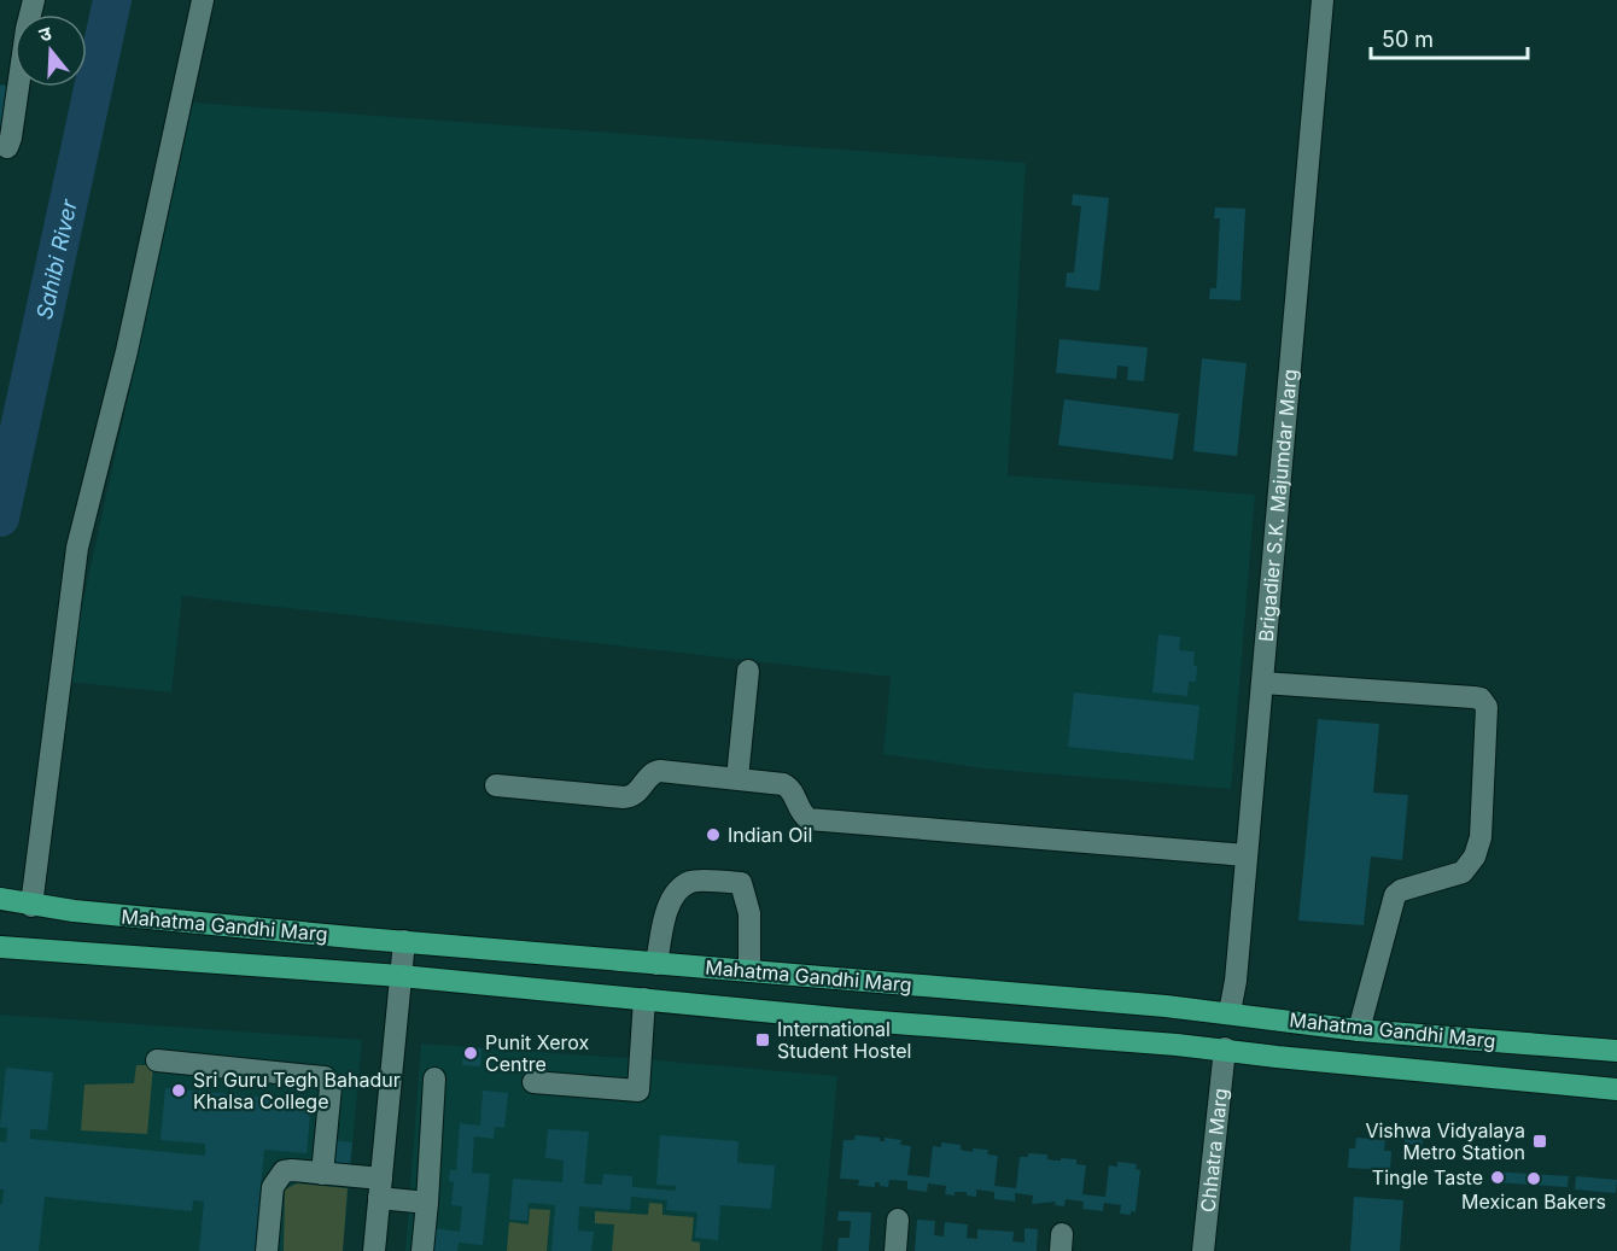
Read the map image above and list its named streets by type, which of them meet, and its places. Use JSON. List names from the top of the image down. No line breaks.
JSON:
{"streets":{"main road":["Mahatma Gandhi Marg"],"street":["Brigadier S.K. Majumdar Marg","Chhatra Marg"]},"crossings":[["Brigadier S.K. Majumdar Marg","Mahatma Gandhi Marg"],["Mahatma Gandhi Marg","Chhatra Marg"]],"water":["Sahibi River"],"places":{"other":["Indian Oil","Punit Xerox Centre","Sri Guru Tegh Bahadur Khalsa College","Tingle Taste","Mexican Bakers"],"transit":["International Student Hostel","Vishwa Vidyalaya Metro Station"]},"scale_bar":"50 m","north":"top"}
